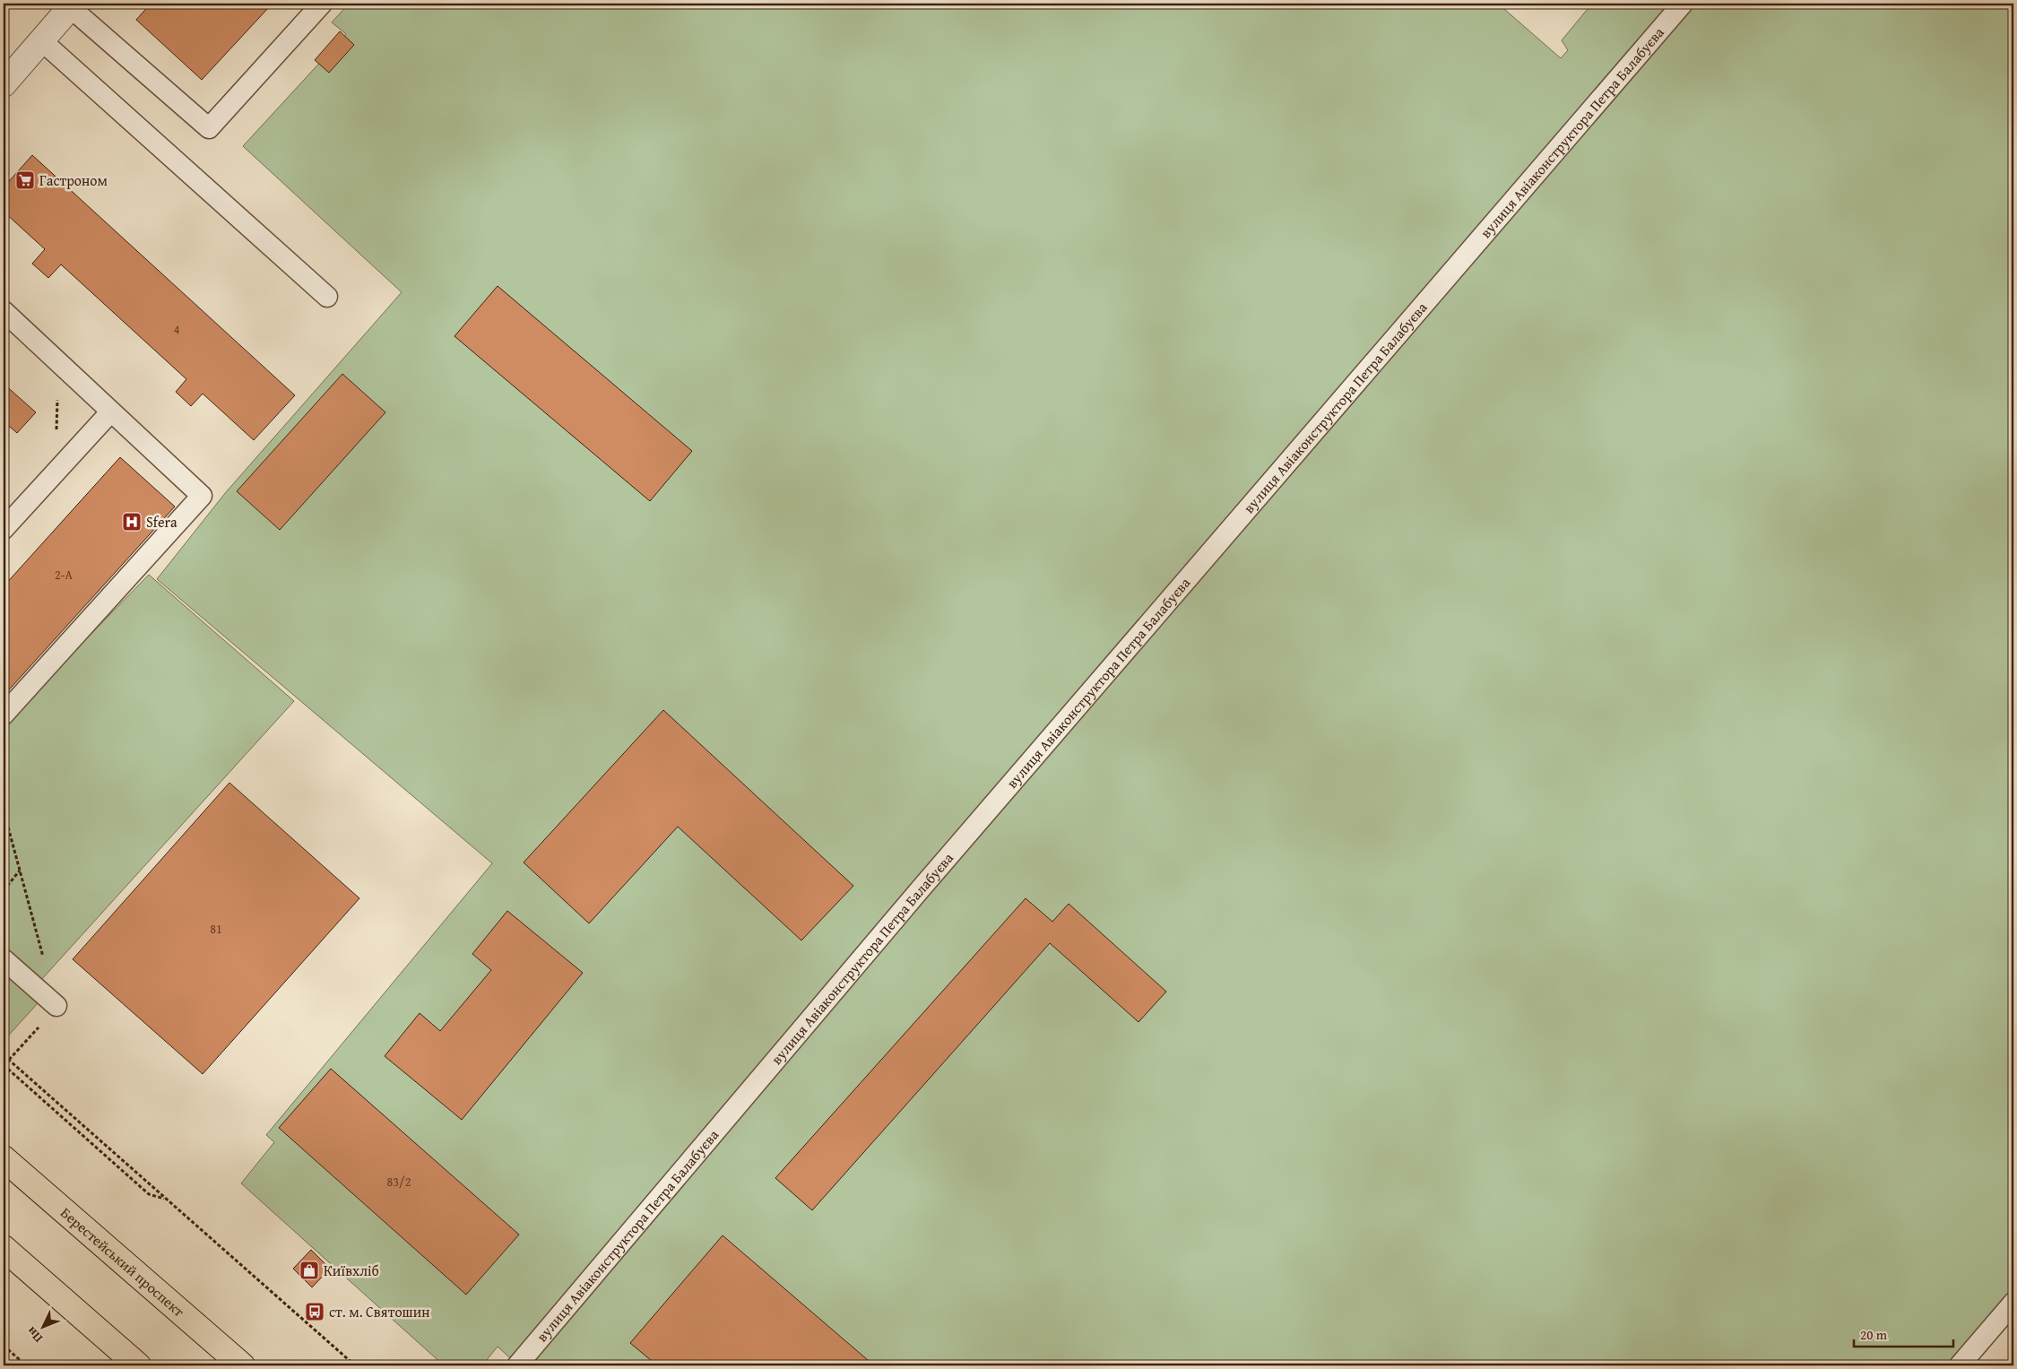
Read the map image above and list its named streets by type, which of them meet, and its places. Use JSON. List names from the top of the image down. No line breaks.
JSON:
{"streets":{"main road":["Берестейський проспект"],"lane":["вулиця Авіаконструктора Петра Балабуєва"]},"places":{"supermarket":["Гастроном"],"hospital":["Sfera"],"shop":["Київхліб"],"bus stop":["ст. м. Святошин"]},"house_numbers":["4","2-А","81","83/2"],"scale_bar":"20 m","north":"bottom left"}
